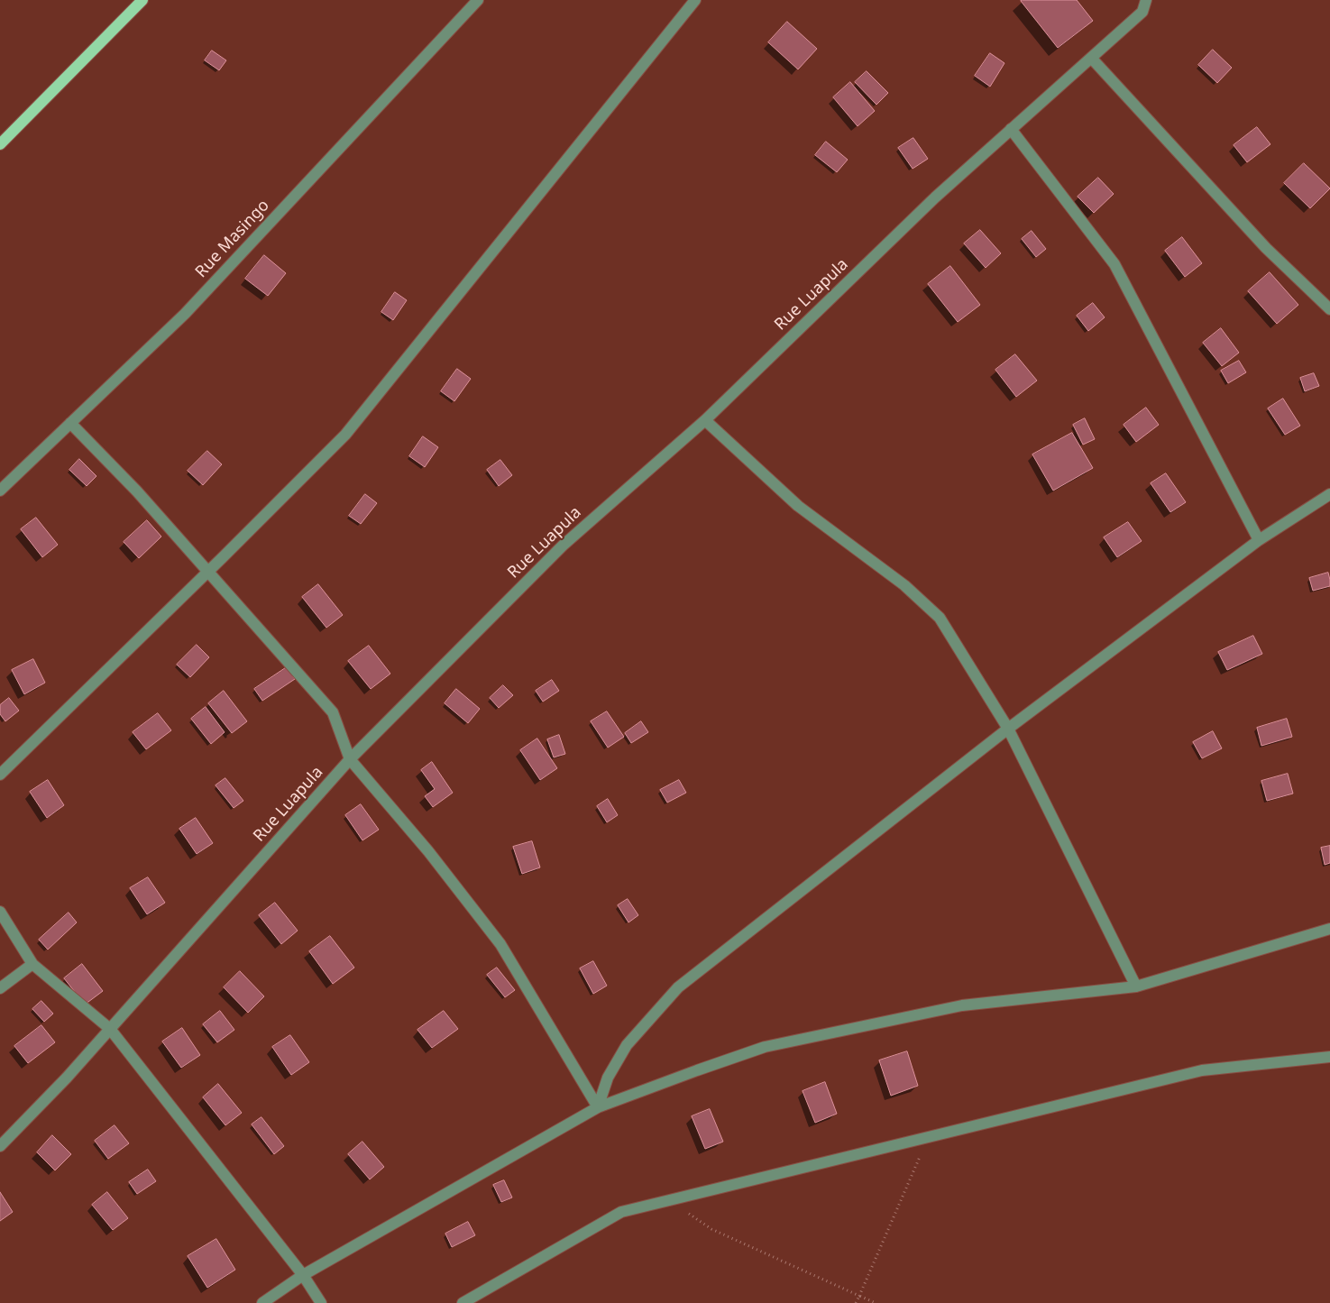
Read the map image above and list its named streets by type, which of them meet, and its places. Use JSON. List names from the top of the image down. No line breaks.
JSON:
{"streets":{"street":["Rue Masingo","Rue Luapula"]}}
